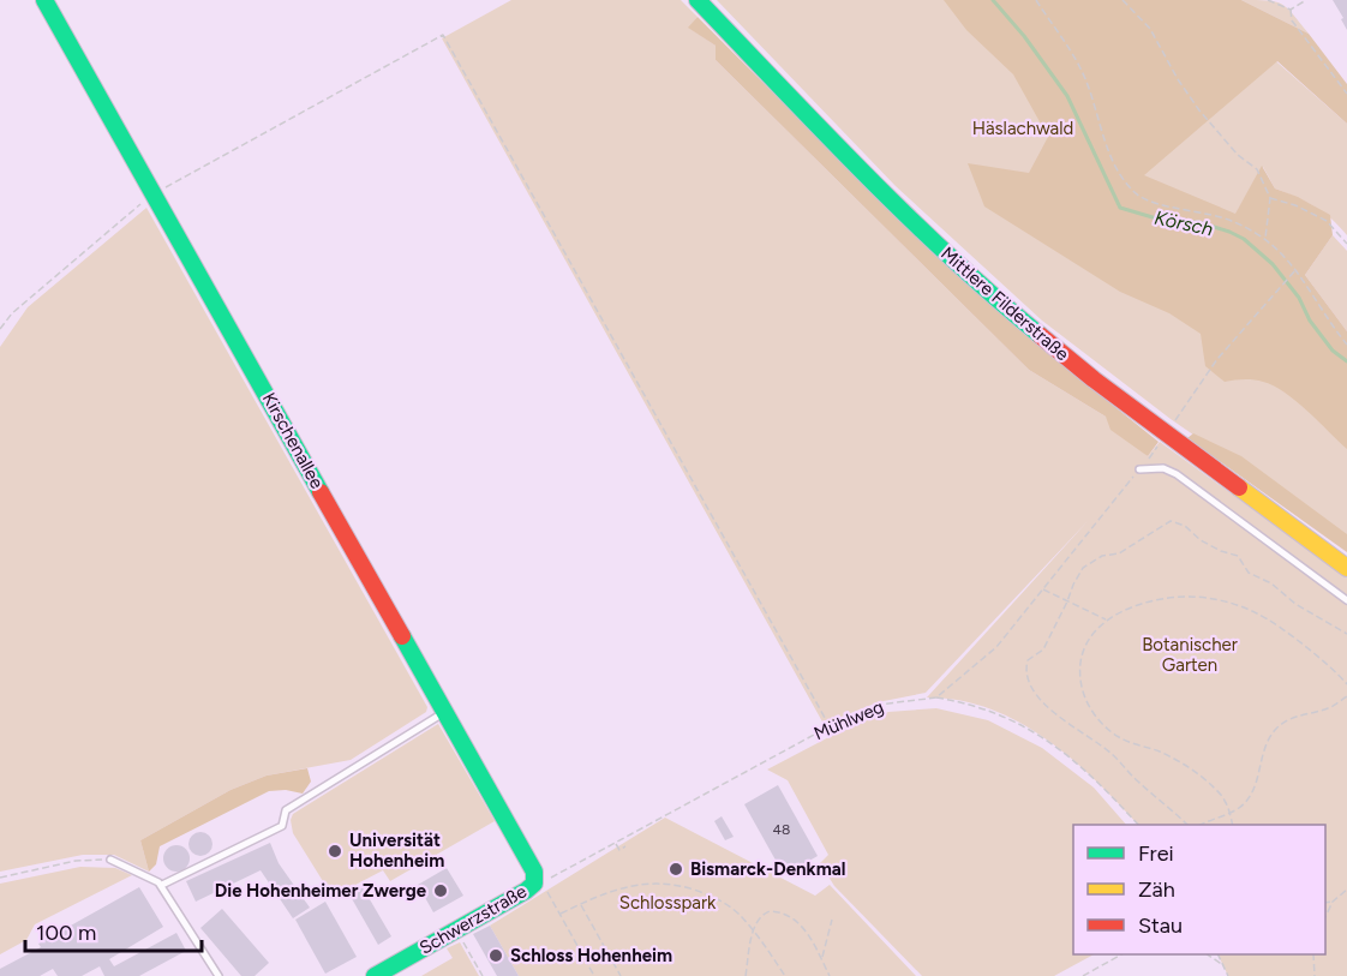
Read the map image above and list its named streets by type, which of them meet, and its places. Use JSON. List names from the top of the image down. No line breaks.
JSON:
{"streets":{"street":["Mittlere Filderstraße","Kirschenallee","Schwerzstraße"],"path":["Mühlweg"]},"crossings":[["Kirschenallee","Mühlweg"],["Kirschenallee","Schwerzstraße"],["Mühlweg","Schwerzstraße"]],"water":["Körsch"],"parks":["Häslachwald","Botanischer Garten","Schlosspark"],"places":["Universität Hohenheim","Bismarck-Denkmal","Die Hohenheimer Zwerge","Schloss Hohenheim"],"house_numbers":["48"],"legend":["Frei","Zäh","Stau"],"scale_bar":"100 m"}
